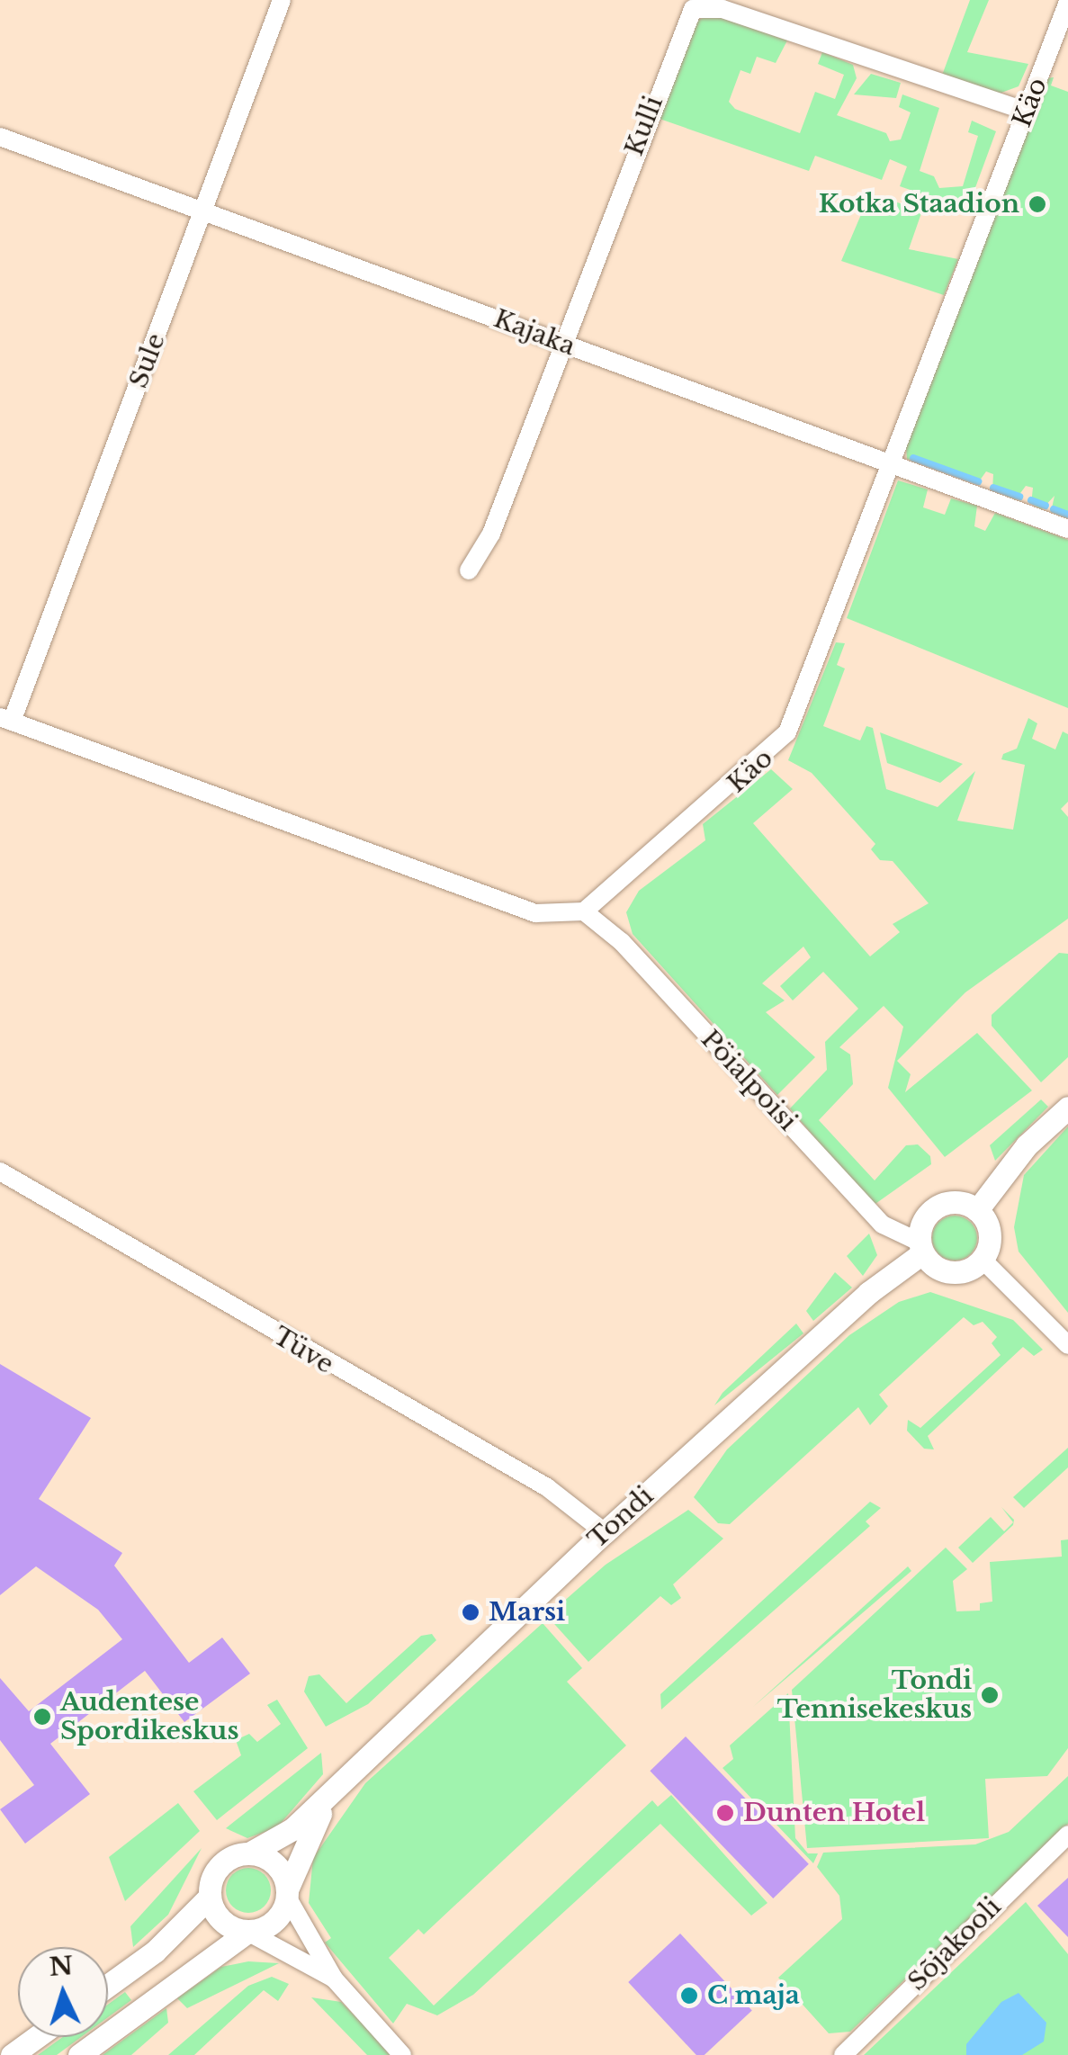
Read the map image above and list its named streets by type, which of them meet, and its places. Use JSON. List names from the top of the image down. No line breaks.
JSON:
{"streets":{"street":["Käo","Kulli","Kajaka","Sule","Pöialpoisi","Tüve","Tondi","Sõjakooli"]},"crossings":[["Käo","Kulli"],["Käo","Kajaka"],["Käo","Pöialpoisi"],["Kulli","Kajaka"],["Kajaka","Sule"],["Pöialpoisi","Tondi"],["Tüve","Tondi"]],"places":["Kotka Staadion","Marsi","Tondi Tennisekeskus","Audentese Spordikeskus","Dunten Hotel","C maja"],"north":"top"}
